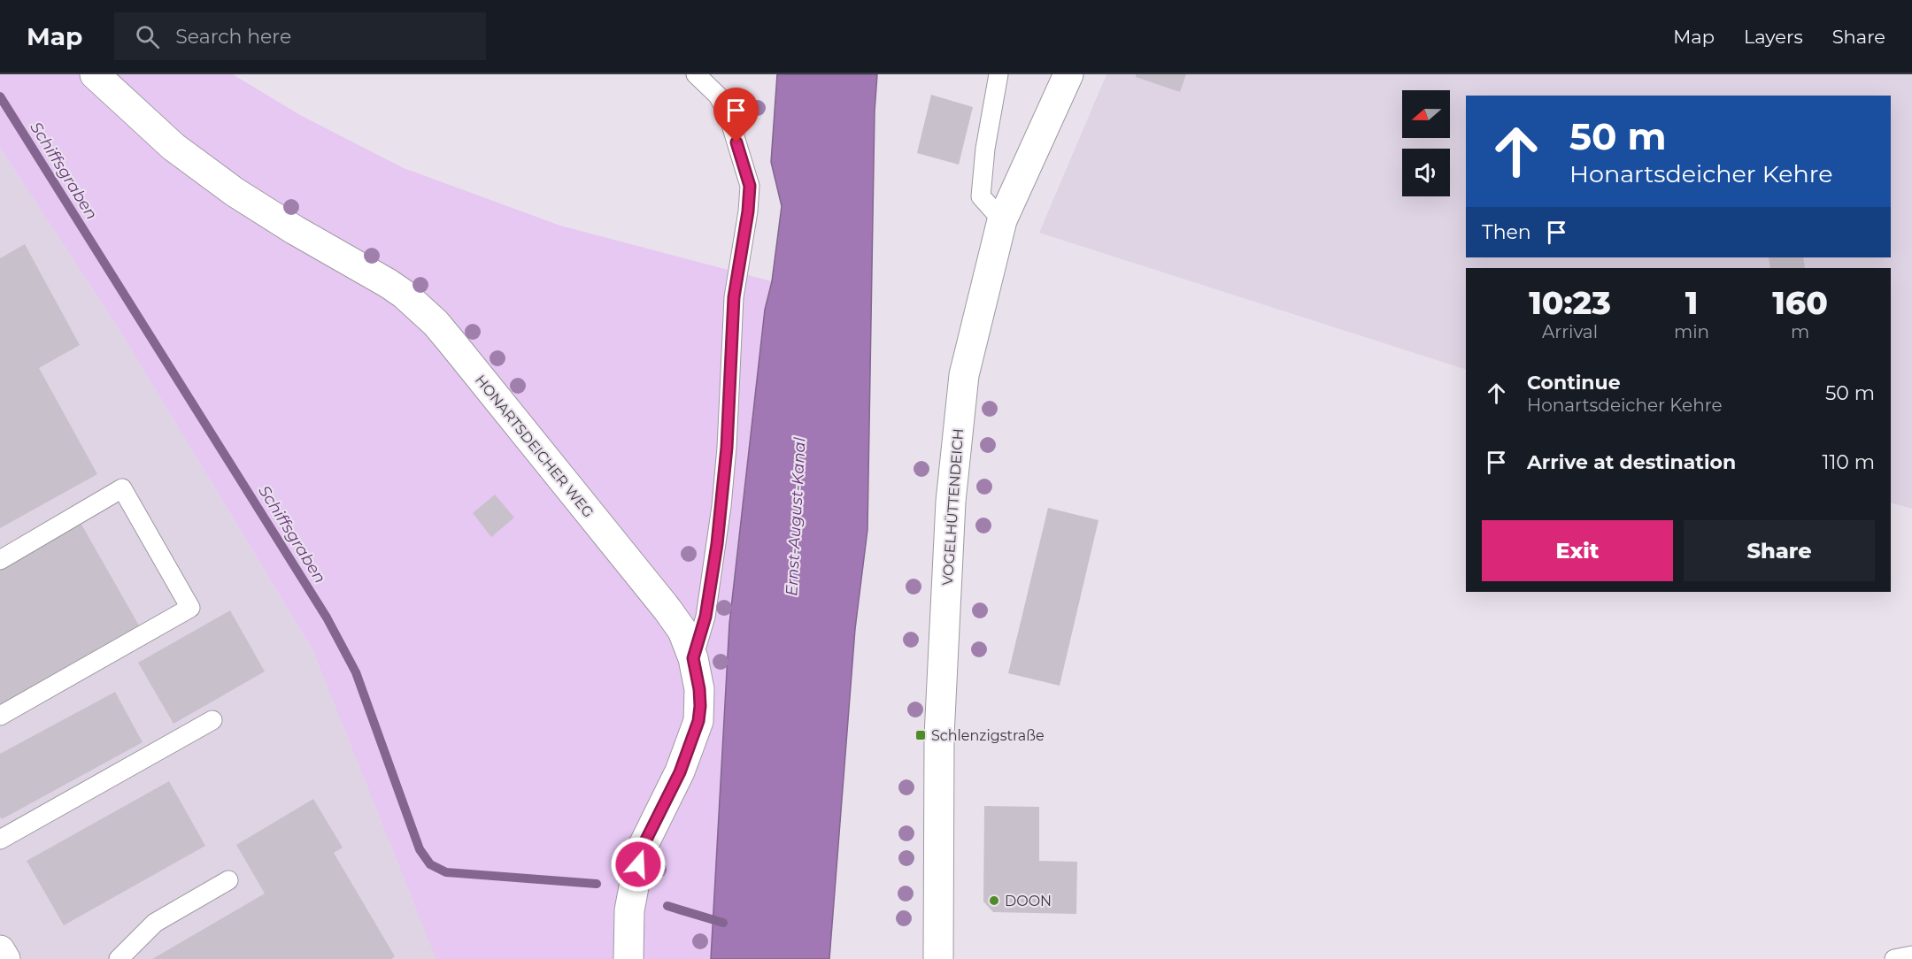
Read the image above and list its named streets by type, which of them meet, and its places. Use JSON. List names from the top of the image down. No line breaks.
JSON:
{"streets":{"street":["HONARTSDEICHER WEG","VOGELHÜTTENDEICH"]},"water":["Schiffsgraben","Ernst-August-Kanal"],"places":{"transit":["Schlenzigstraße"],"other":["DOON"]},"north":"left","page":{"header":"Map","search":"Search here","nav":["Map","Layers","Share"],"turn":["50 m","Honartsdeicher Kehre"],"then":"Then","eta":["10:23","Arrival","1","min","160","m"],"list":[{"name":"Continue","note":"Honartsdeicher Kehre","value":"50 m"},{"name":"Arrive at destination","value":"110 m"}],"buttons":["Exit","Share"]}}
